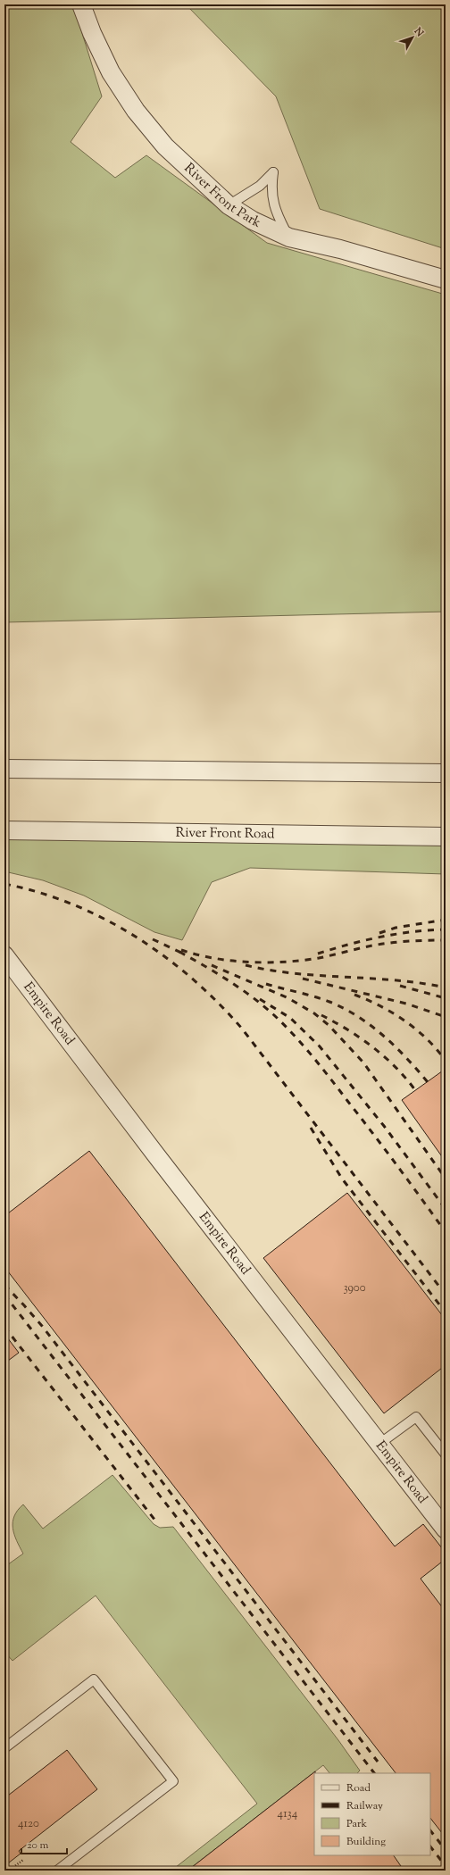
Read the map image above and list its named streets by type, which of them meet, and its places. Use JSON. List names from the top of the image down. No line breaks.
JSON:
{"streets":{"street":["River Front Park","River Front Road","Empire Road"]},"house_numbers":["3900","4134","4120"],"legend":["Road","Railway","Park","Building"],"scale_bar":"20 m","north":"top right"}
